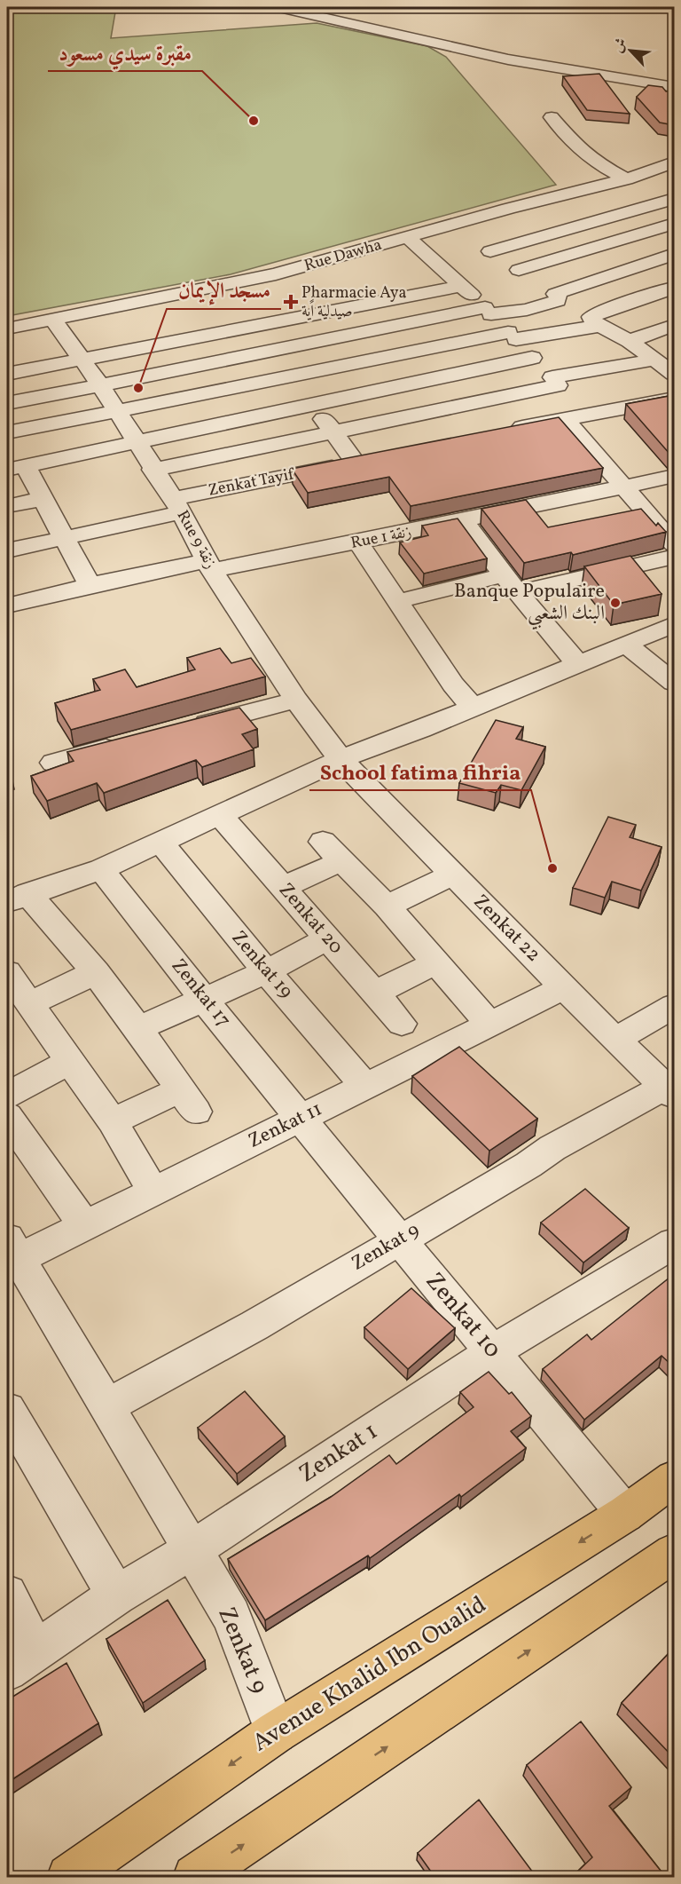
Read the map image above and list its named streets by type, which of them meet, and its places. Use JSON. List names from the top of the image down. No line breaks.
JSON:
{"streets":{"main road":["Avenue Khalid Ibn Oualid"],"street":["Rue Dawha","Zenkat Tayif","Rue 1 زنقة","Rue 9 زنقة","Zenkat 20","Zenkat 22","Zenkat 19","Zenkat 17","Zenkat 11","Zenkat 9","Zenkat 10","Zenkat 1"]},"crossings":[["Rue Dawha","Rue 9 زنقة"],["Zenkat Tayif","Rue 9 زنقة"],["Rue 1 زنقة","Rue 9 زنقة"],["Rue 9 زنقة","Zenkat 22"],["Zenkat 22","Zenkat 11"],["Zenkat 22","Zenkat 9"],["Zenkat 19","Zenkat 11"],["Zenkat 17","Zenkat 11"],["Zenkat 17","Zenkat 10"],["Zenkat 11","Zenkat 9"],["Zenkat 11","Zenkat 10"],["Zenkat 9","Zenkat 10"],["Zenkat 9","Zenkat 1"],["Zenkat 9","Avenue Khalid Ibn Oualid"],["Zenkat 10","Zenkat 1"],["Zenkat 10","Avenue Khalid Ibn Oualid"]],"places":{"other":["مقبرة سيدي مسعود","مسجد الإيمان","Banque Populaire البنك الشعبي","School fatima fihria"],"health":["Pharmacie Aya صيدلية اًية"]},"north":"top left"}
